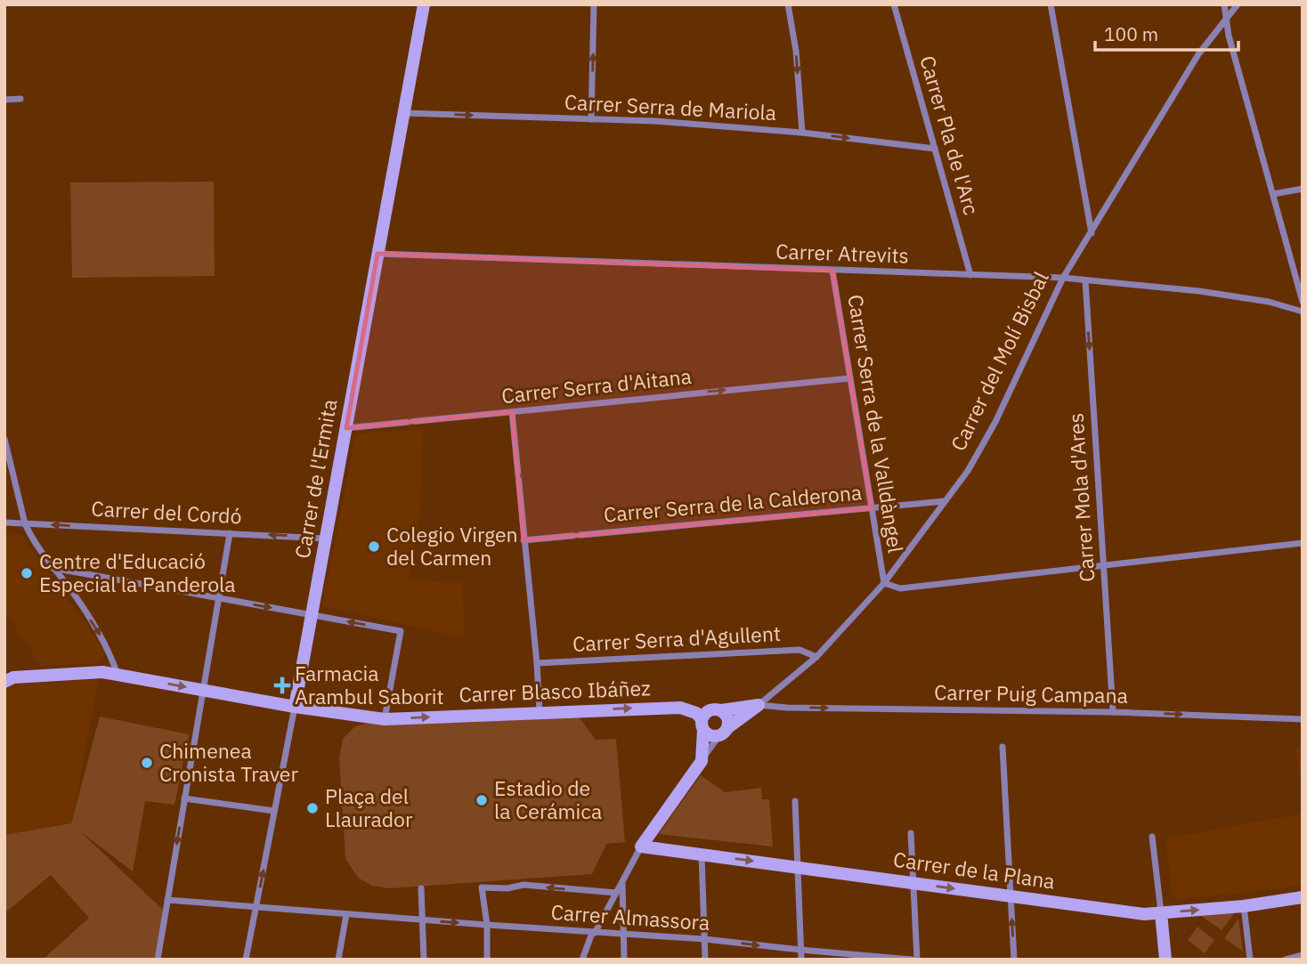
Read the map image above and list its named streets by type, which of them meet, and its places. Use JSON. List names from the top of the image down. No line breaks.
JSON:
{"streets":{"main road":["Carrer del Molí Bisbal","Carrer de l'Ermita","Carrer Blasco Ibáñez","Carrer de la Plana"],"street":["Carrer Serra de Mariola","Carrer Pla de l'Arc","Carrer Atrevits","Carrer Serra d'Aitana","Carrer Serra de la Valldàngel","Carrer Mola d'Ares","Carrer Serra de la Calderona","Carrer del Cordó","Carrer Serra d'Agullent","Carrer Puig Campana","Carrer Almassora"]},"crossings":[["Carrer Serra de Mariola","Carrer Pla de l'Arc"],["Carrer Serra de Mariola","Carrer de l'Ermita"],["Carrer Pla de l'Arc","Carrer Atrevits"],["Carrer Atrevits","Carrer del Molí Bisbal"],["Carrer Atrevits","Carrer Serra de la Valldàngel"],["Carrer Atrevits","Carrer de l'Ermita"],["Carrer Atrevits","Carrer Mola d'Ares"],["Carrer del Molí Bisbal","Carrer Serra de la Valldàngel"],["Carrer del Molí Bisbal","Carrer Serra de la Calderona"],["Carrer del Molí Bisbal","Carrer Serra d'Agullent"],["Carrer del Molí Bisbal","Carrer Blasco Ibáñez"],["Carrer del Molí Bisbal","Carrer Puig Campana"],["Carrer del Molí Bisbal","Carrer de la Plana"],["Carrer del Molí Bisbal","Carrer Almassora"],["Carrer Serra d'Aitana","Carrer Serra de la Valldàngel"],["Carrer Serra d'Aitana","Carrer de l'Ermita"],["Carrer Serra de la Valldàngel","Carrer Serra de la Calderona"],["Carrer de l'Ermita","Carrer del Cordó"],["Carrer de l'Ermita","Carrer Blasco Ibáñez"],["Carrer Mola d'Ares","Carrer Puig Campana"]],"one_way":["Carrer Serra de Mariola","Carrer Serra d'Aitana","Carrer Mola d'Ares","Carrer Serra de la Calderona","Carrer Blasco Ibáñez","Carrer Puig Campana","Carrer de la Plana"],"places":{"other":["Colegio Virgen del Carmen","Centre d'Educació Especial la Panderola","Chimenea Cronista Traver","Estadio de la Cerámica","Plaça del Llaurador"],"health":["Farmacia Arambul Saborit"]},"scale_bar":"100 m"}
